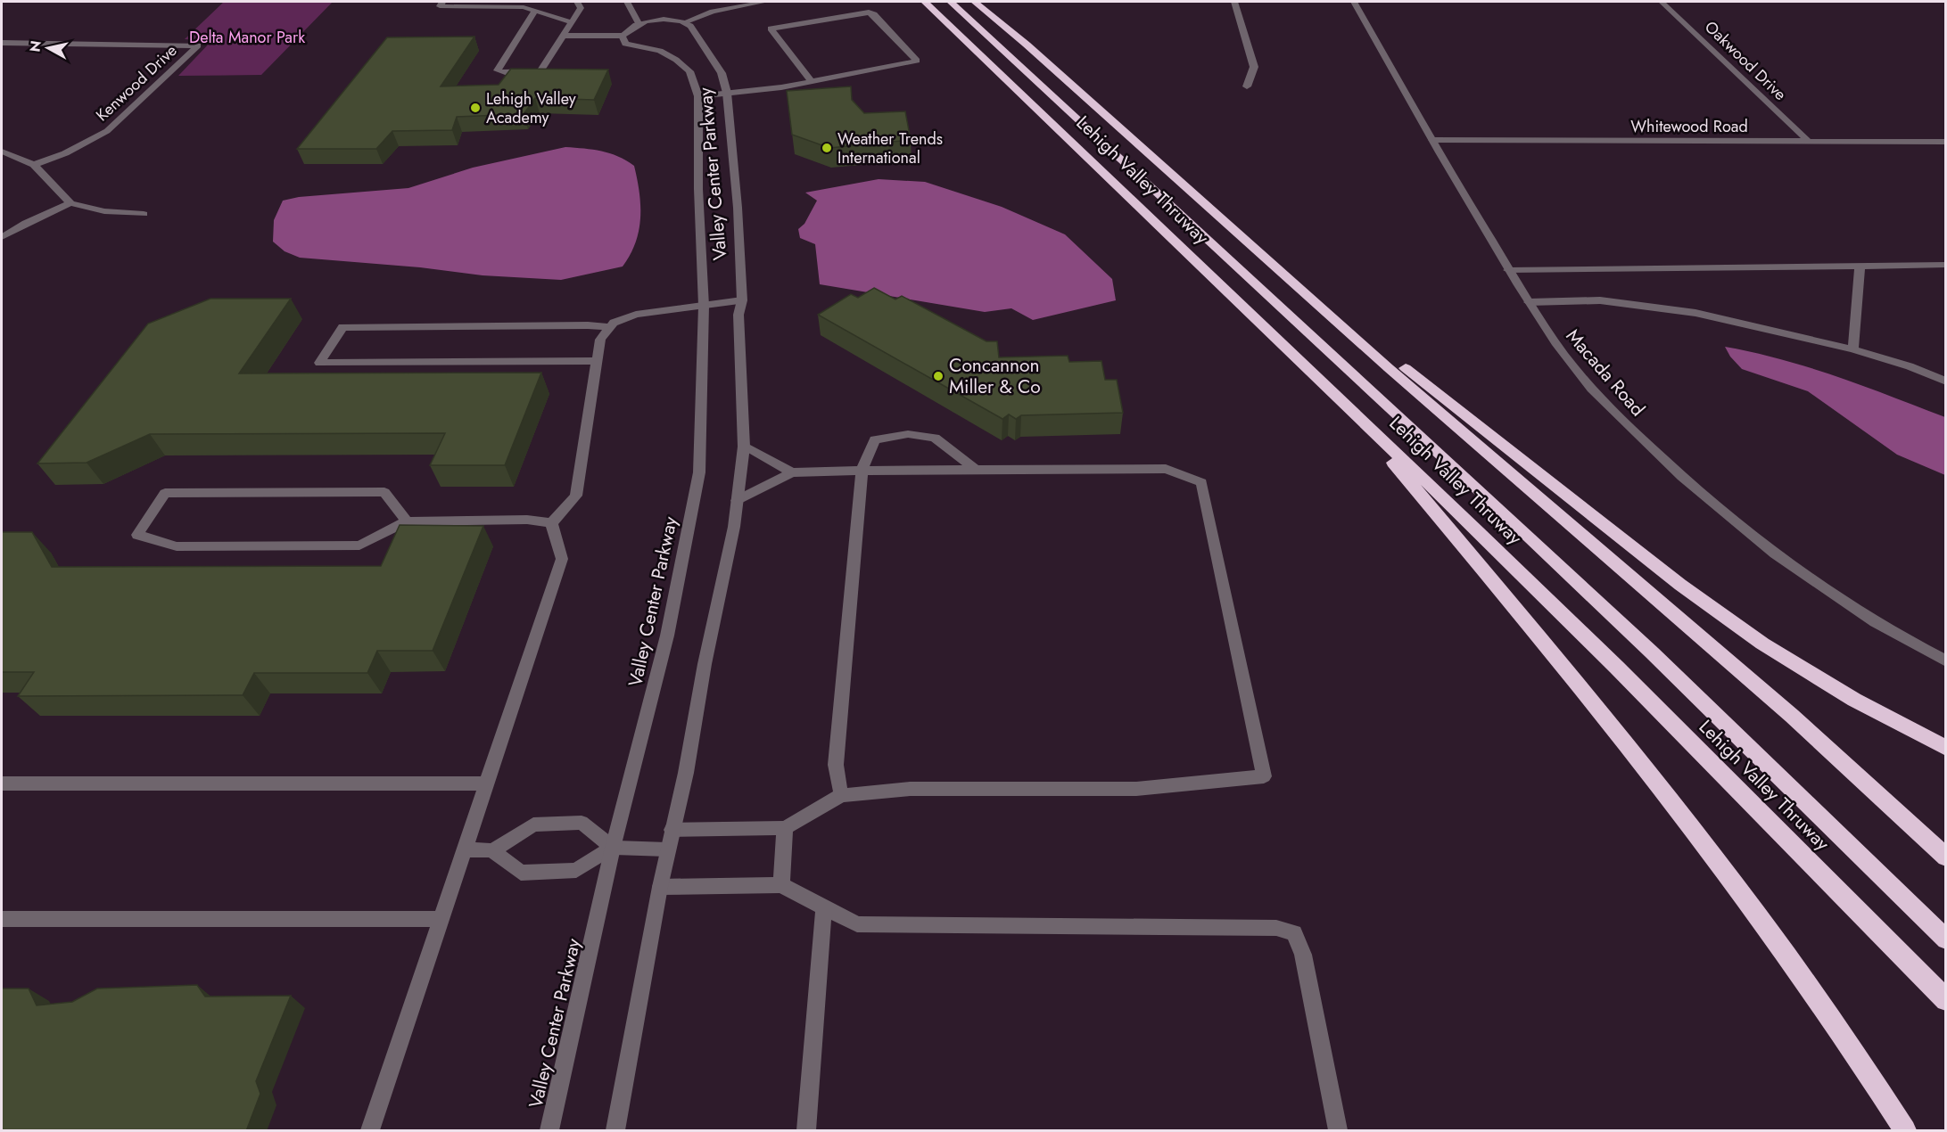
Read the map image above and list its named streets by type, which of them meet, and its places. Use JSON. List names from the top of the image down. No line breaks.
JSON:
{"streets":{"highway":["Lehigh Valley Thruway"],"street":["Oakwood Drive","Kenwood Drive","Whitewood Road","Valley Center Parkway","Macada Road"]},"crossings":[["Oakwood Drive","Whitewood Road"],["Whitewood Road","Macada Road"]],"parks":["Delta Manor Park"],"places":["Lehigh Valley Academy","Weather Trends International","Concannon Miller & Co"],"north":"left"}
